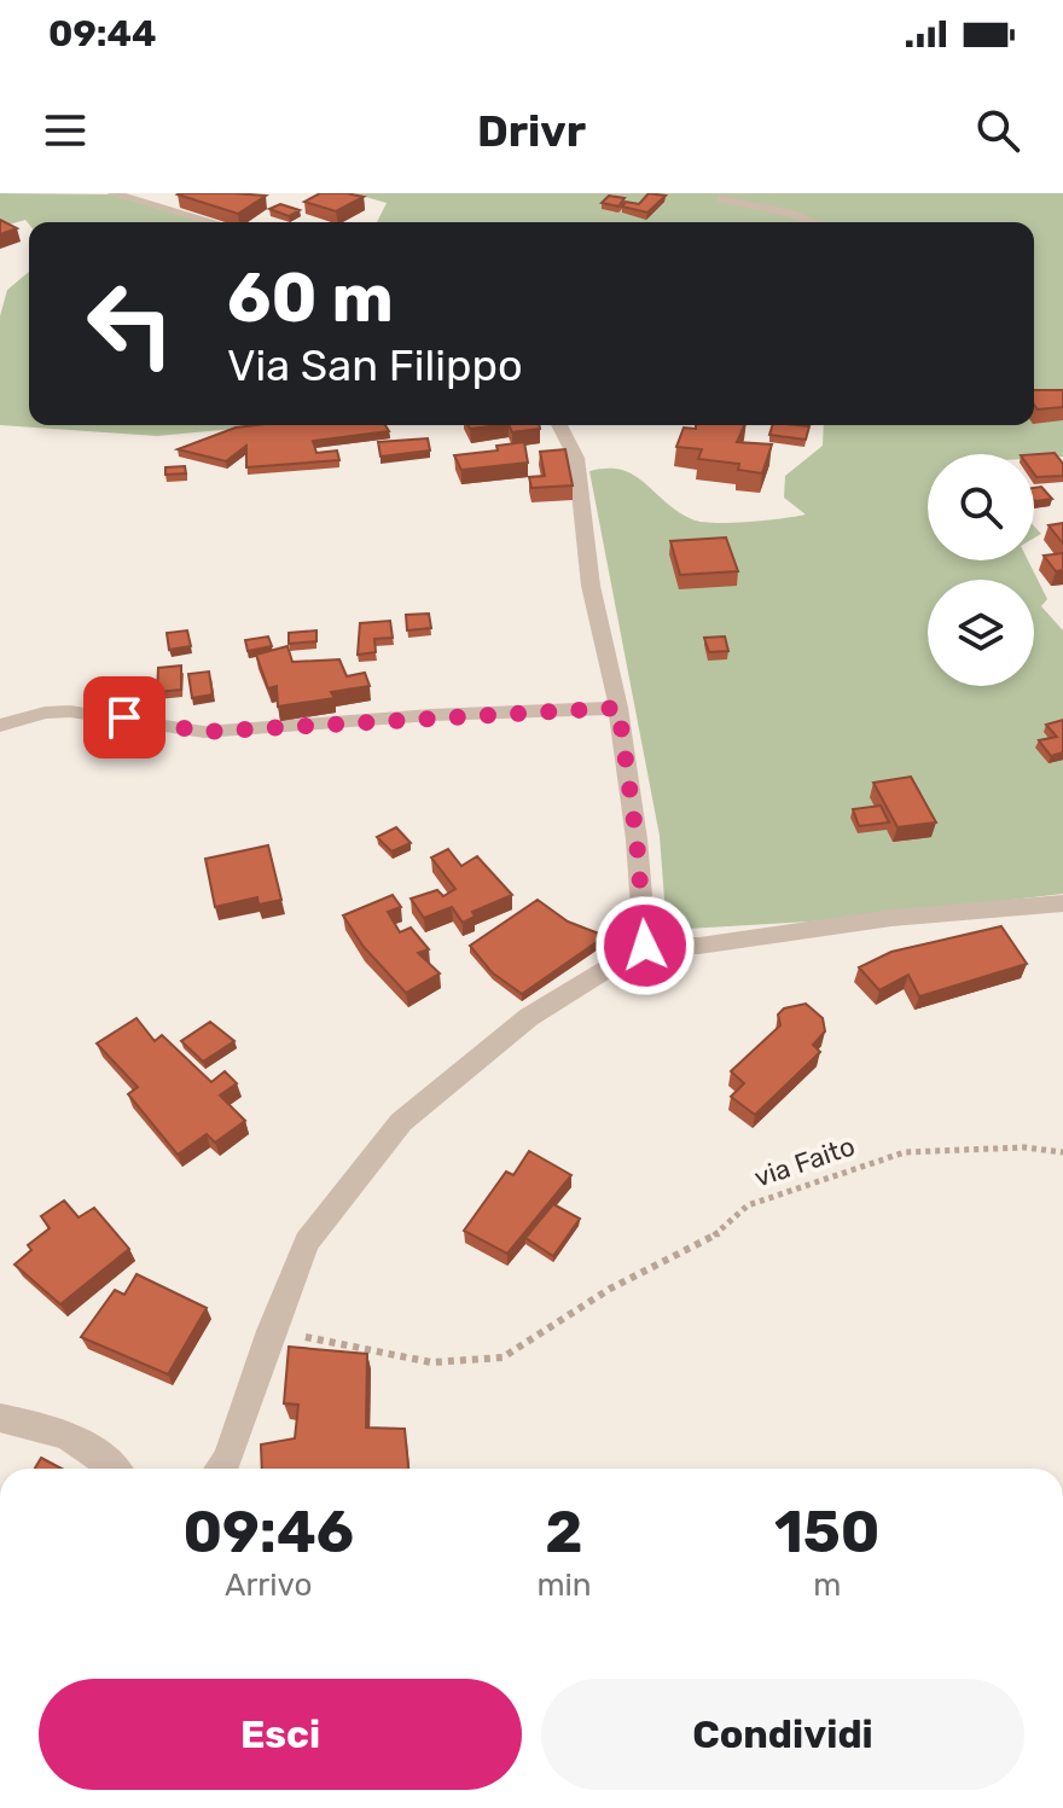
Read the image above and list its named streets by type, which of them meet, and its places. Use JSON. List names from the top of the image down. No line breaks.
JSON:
{"streets":{"path":["via Faito"]},"page":{"status":"09:44","header":"Drivr","turn":["60 m","Via San Filippo"],"eta":["09:46","Arrivo","2","min","150","m"],"buttons":["Esci","Condividi"]}}
